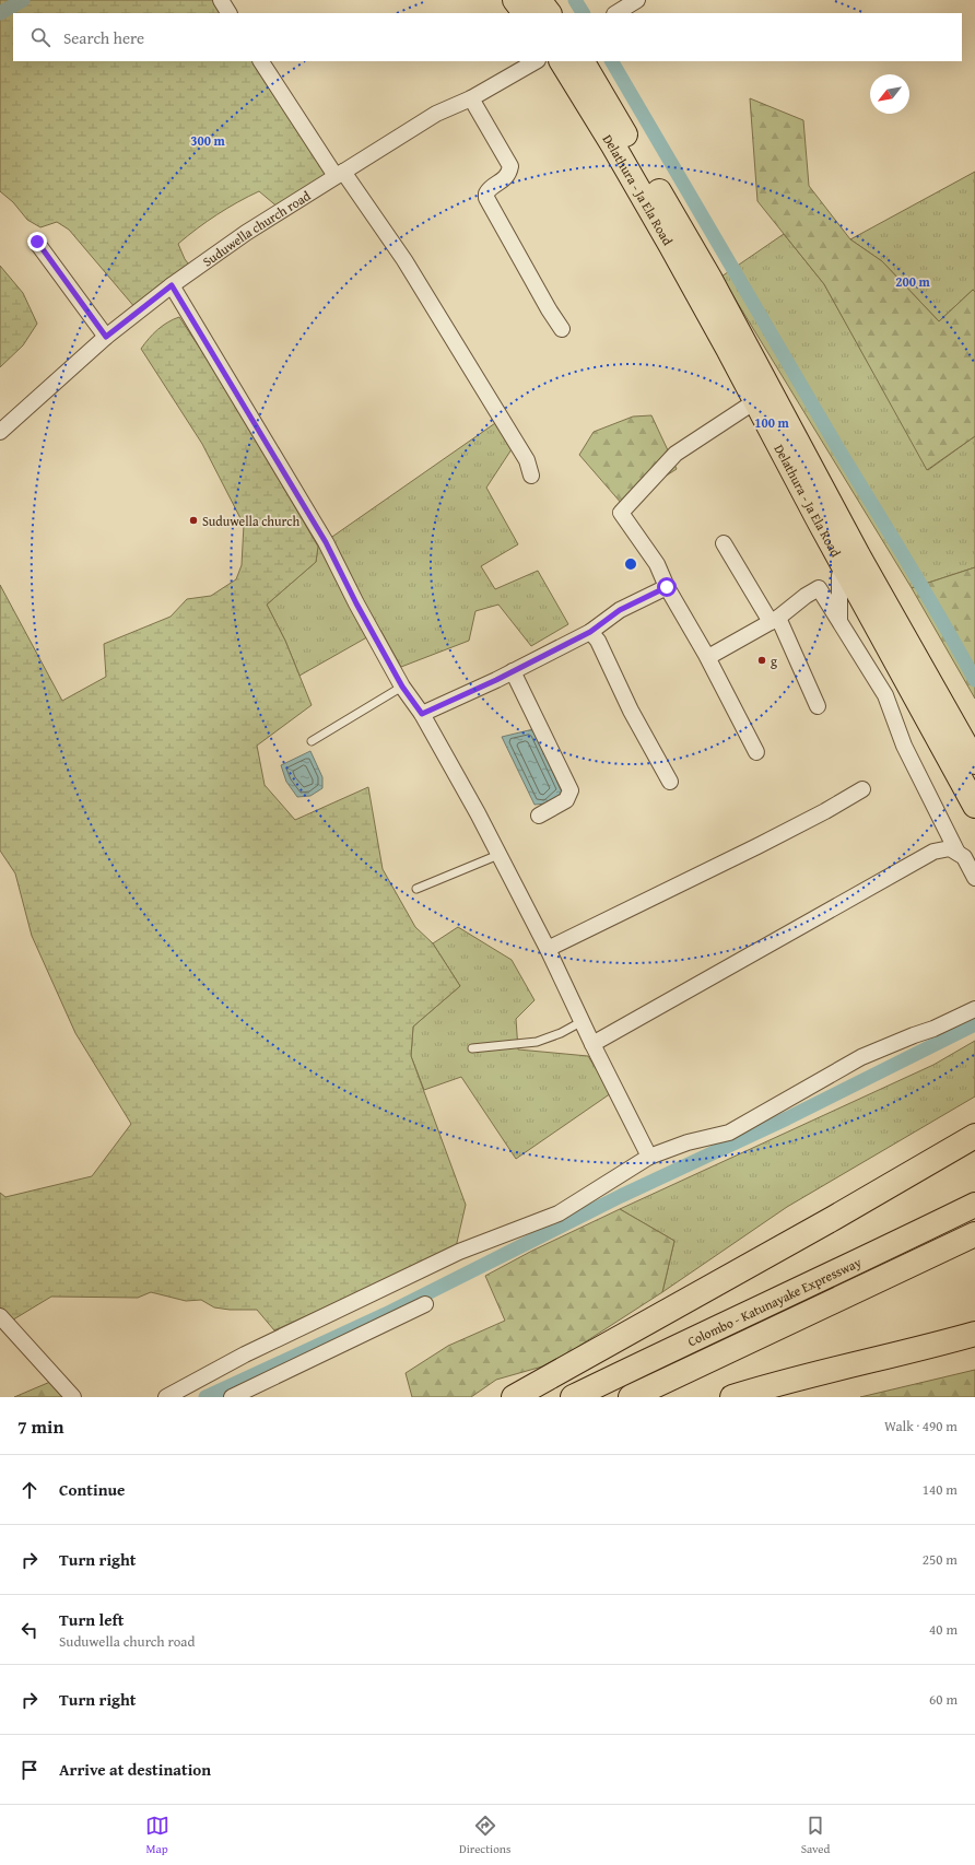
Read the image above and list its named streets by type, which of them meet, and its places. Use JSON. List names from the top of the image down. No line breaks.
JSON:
{"streets":{"main road":["Delathura - Ja Ela Road","Colombo - Katunayake Expressway"],"street":["Suduwella church road"]},"places":["Suduwella church","g"],"north":"bottom left","page":{"search":"Search here","heading":["7 min","Walk · 490 m"],"list":[["Continue","140 m"],["Turn right","250 m"],["Turn left","Suduwella church road","40 m"],["Turn right","60 m"],"Arrive at destination"],"nav":["Map","Directions","Saved"]},"rings":["300 m","200 m","100 m"]}
